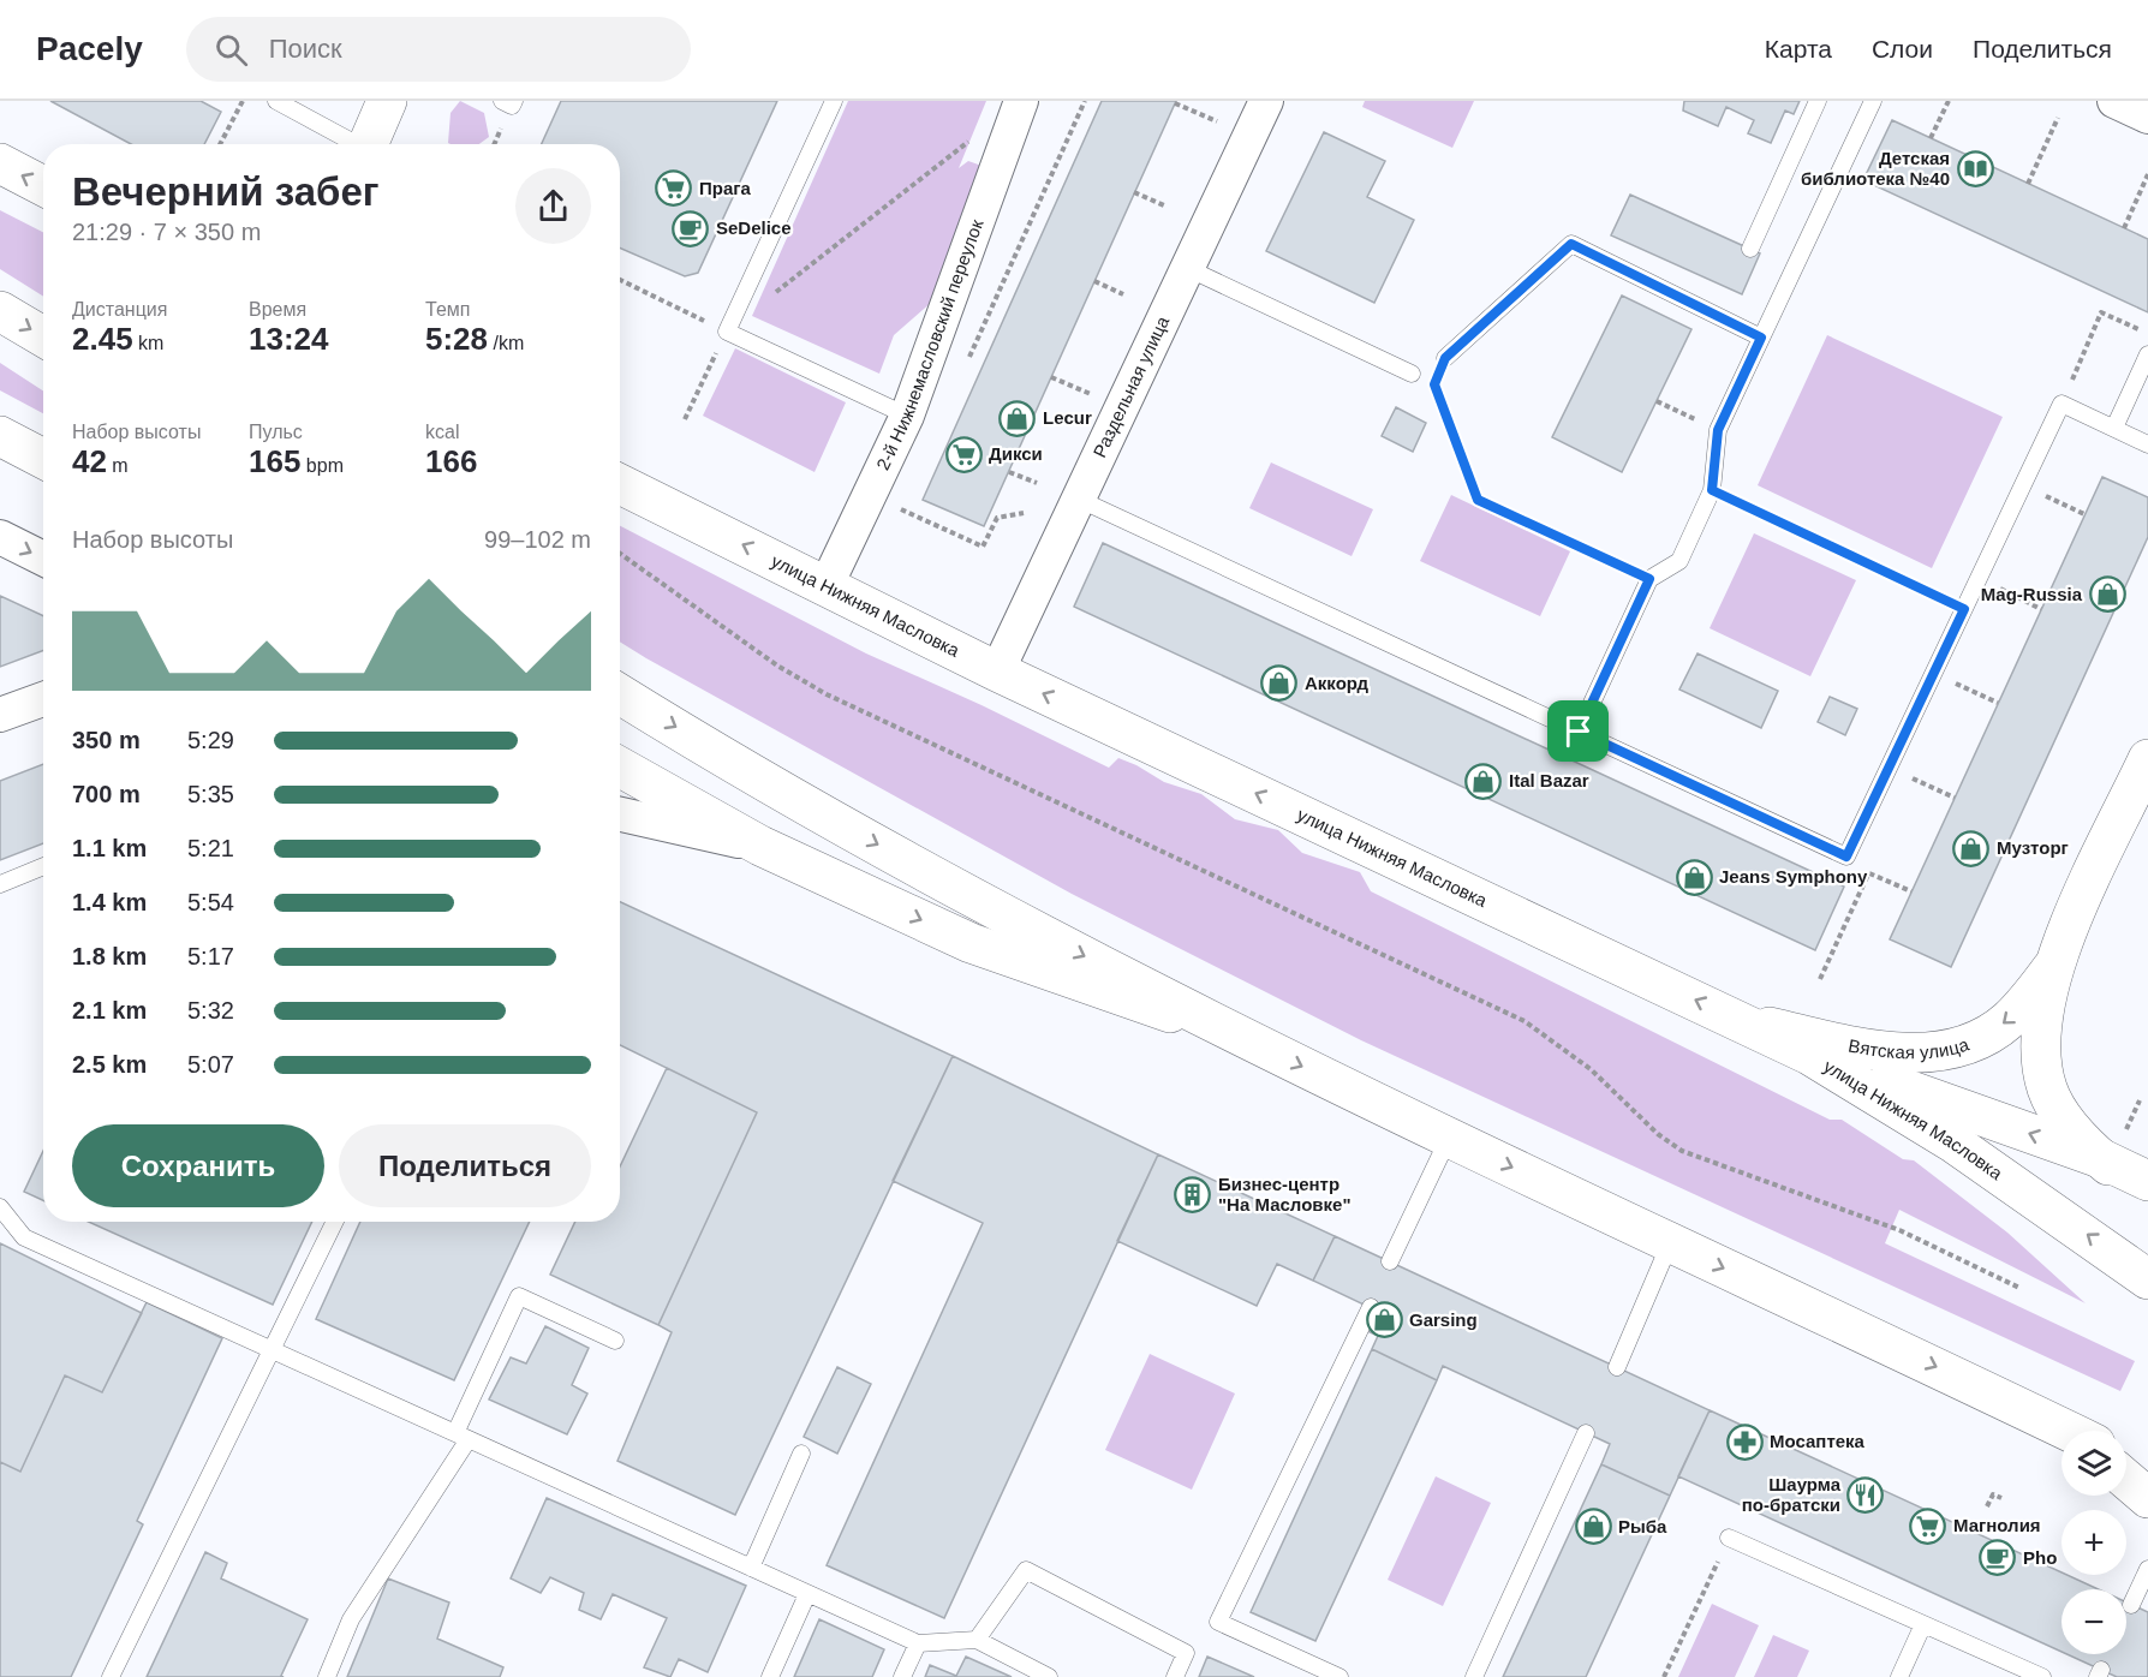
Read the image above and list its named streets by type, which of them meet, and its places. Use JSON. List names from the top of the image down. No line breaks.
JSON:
{"streets":{"main road":["улица Нижняя Масловка","Вятская улица"],"street":["2-й Нижнемасловский переулок","Раздельная улица"]},"crossings":[["2-й Нижнемасловский переулок","улица Нижняя Масловка"],["Раздельная улица","улица Нижняя Масловка"],["улица Нижняя Масловка","Вятская улица"]],"one_way":["Вятская улица"],"places":{"library":["Детская библиотека №40"],"supermarket":["Прага","Дикси","Магнолия"],"cafe":["SeDelice","Pho"],"shop":["Lecur","Mag-Russia","Аккорд","Ital Bazar","Музторг","Jeans Symphony","Garsing","Рыба"],"building":["Бизнес-центр \"На Масловке\""],"pharmacy":["Мосаптека"],"restaurant":["Шаурма по-братски"]},"page":{"header":"Pacely","search":"Поиск","nav":["Карта","Слои","Поделиться"],"heading":["Вечерний забег","21:29 · 7 × 350 m"],"stats":[["Дистанция","2.45 km"],["Время","13:24"],["Темп","5:28 /km"],["Набор высоты","42 m"],["Пульс","165 bpm"],["kcal","166"]],"chart":["Набор высоты","99–102 m"],"list":[{"name":"350 m","note":"5:29"},{"name":"700 m","note":"5:35"},{"name":"1.1 km","note":"5:21"},{"name":"1.4 km","note":"5:54"},{"name":"1.8 km","note":"5:17"},{"name":"2.1 km","note":"5:32"},{"name":"2.5 km","note":"5:07"}],"buttons":["Сохранить","Поделиться"],"map_buttons":["+","−"]}}
